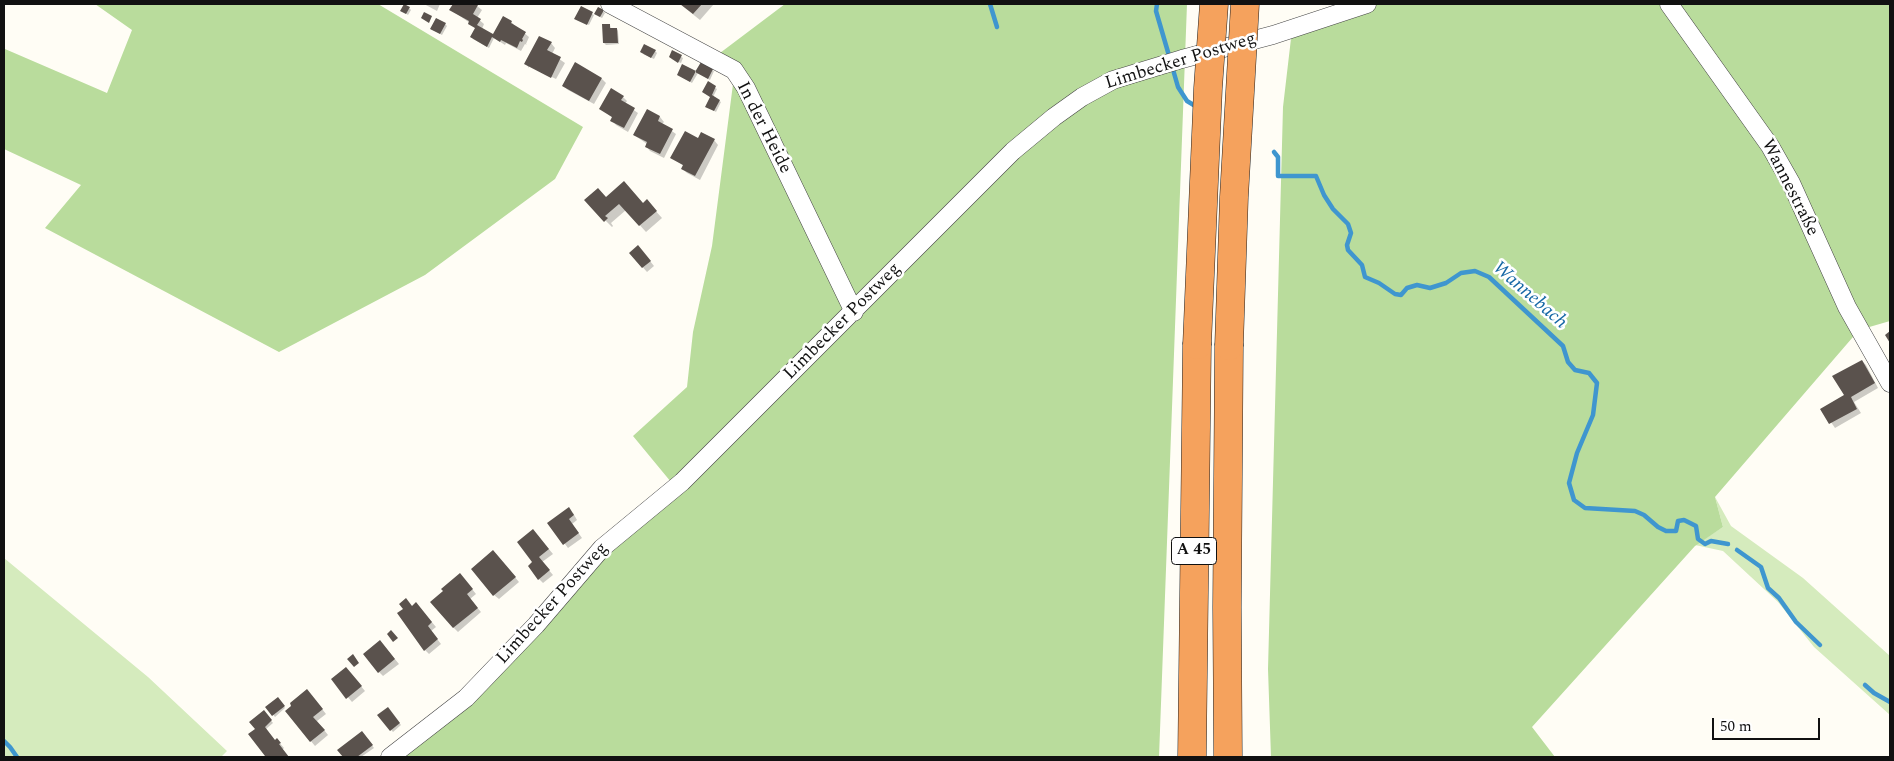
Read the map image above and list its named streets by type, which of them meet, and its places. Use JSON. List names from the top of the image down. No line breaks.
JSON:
{"streets":{"highway":["A 45"],"street":["Limbecker Postweg","In der Heide","Wannestraße"]},"crossings":[["Limbecker Postweg","In der Heide"]],"water":["Wannebach"],"scale_bar":"50 m"}
